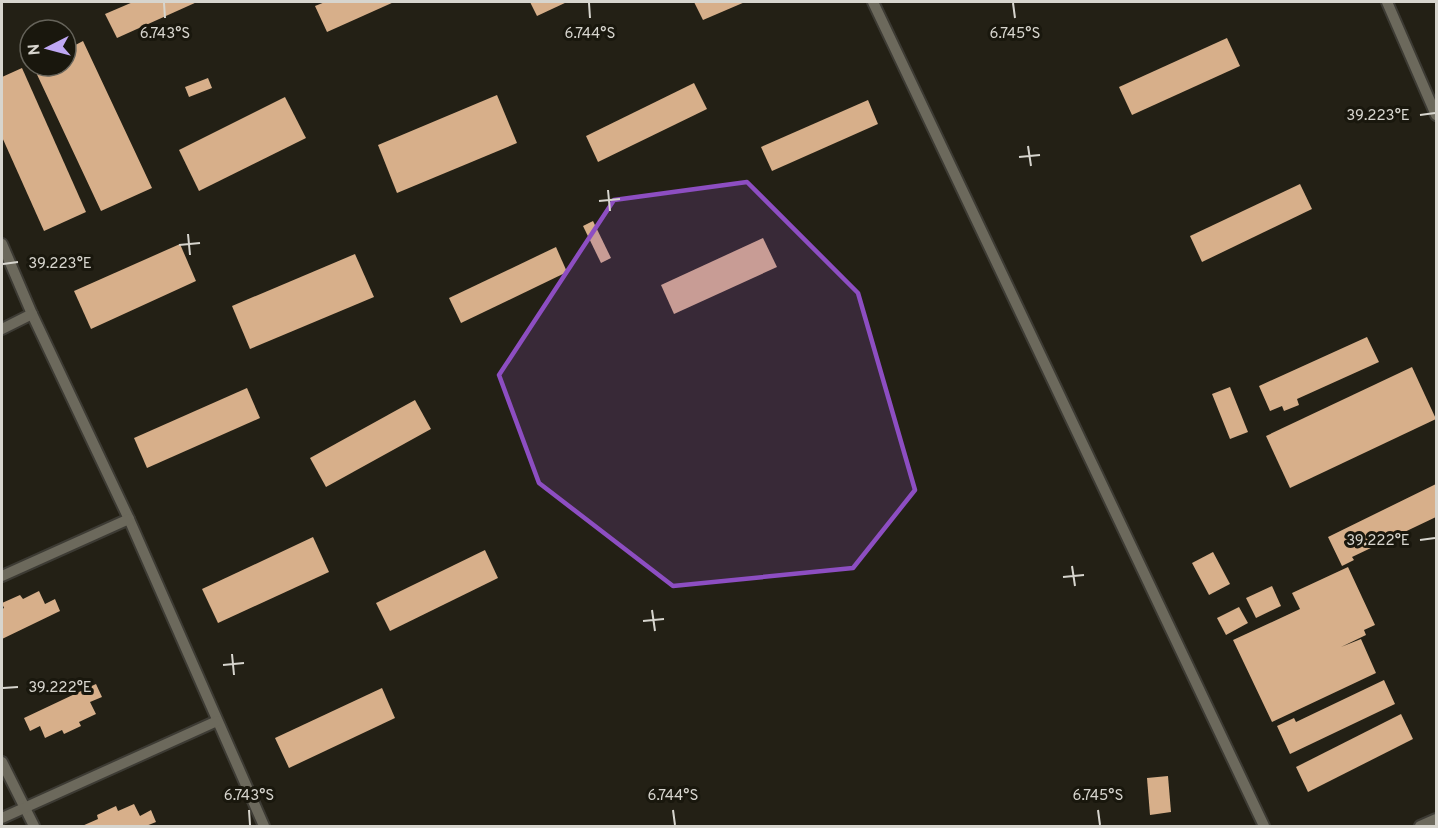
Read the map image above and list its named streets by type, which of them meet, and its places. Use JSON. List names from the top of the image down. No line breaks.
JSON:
{"north":"left","coordinates":["6.743°S","6.744°S","6.745°S","39.223°E","39.222°E"]}
